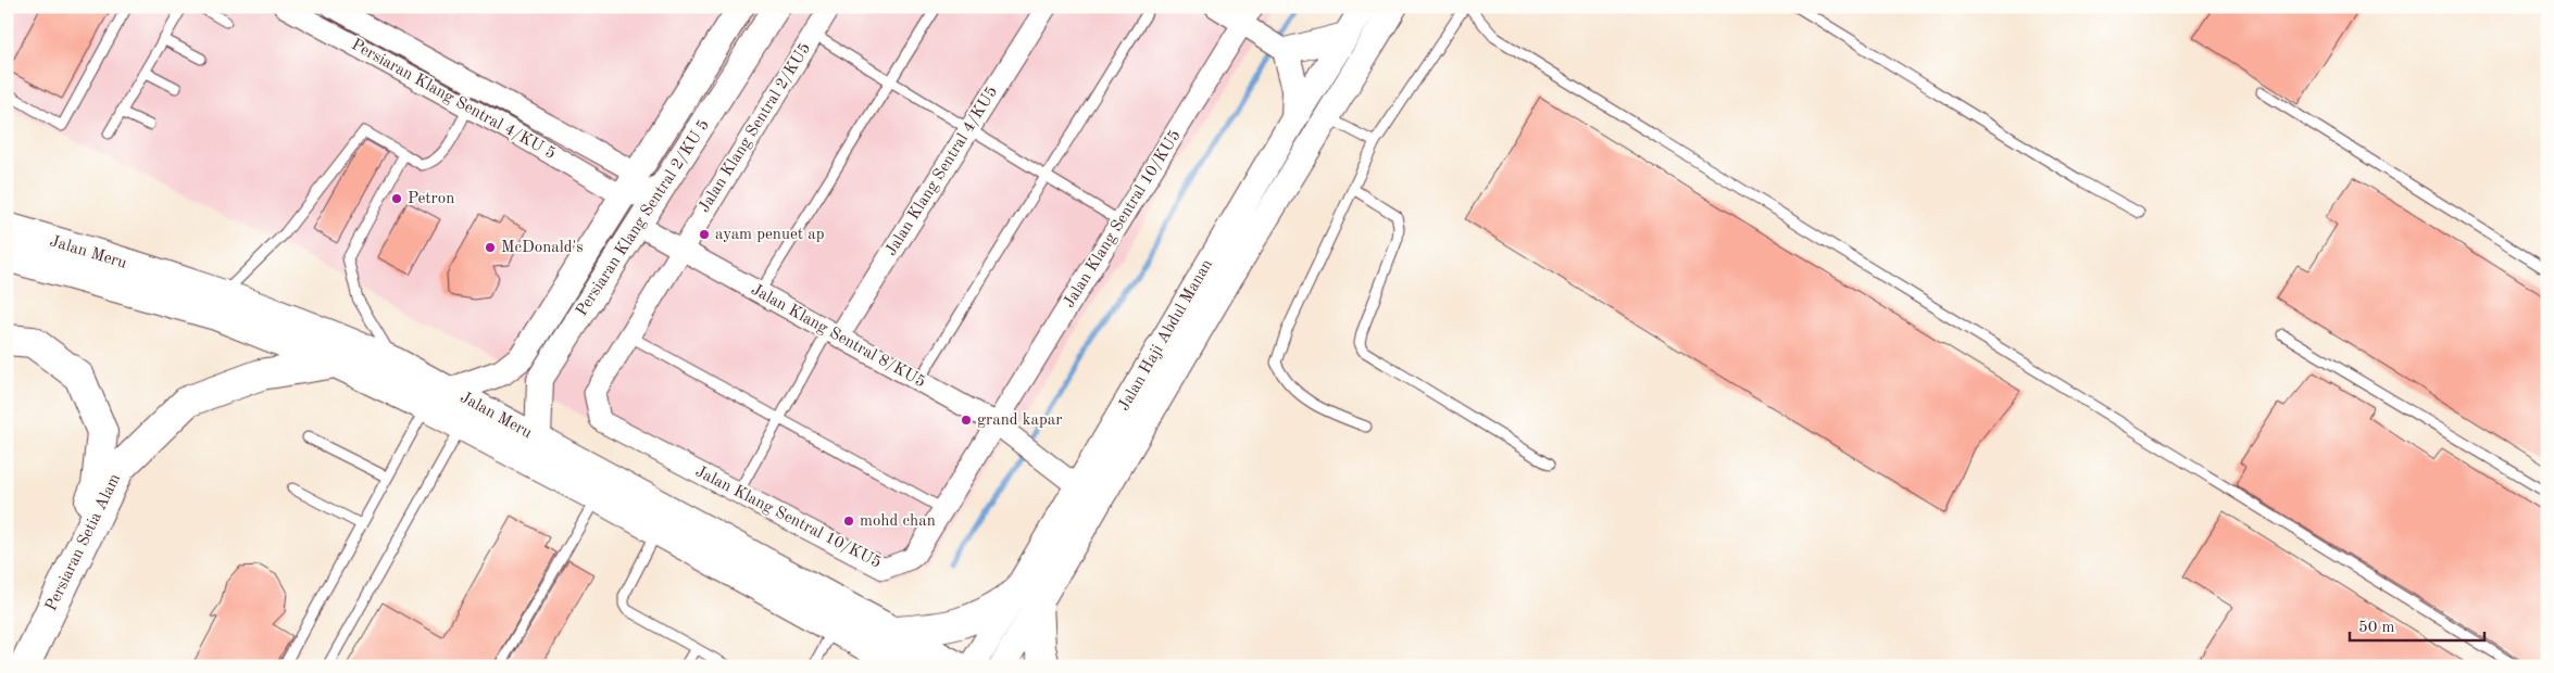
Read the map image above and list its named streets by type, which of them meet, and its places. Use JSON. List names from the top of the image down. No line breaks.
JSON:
{"streets":{"main road":["Jalan Meru","Persiaran Setia Alam"],"street":["Persiaran Klang Sentral 4/KU 5","Jalan Klang Sentral 2/KU5","Jalan Klang Sentral 4/KU5","Persiaran Klang Sentral 2/KU 5","Jalan Klang Sentral 10/KU5","Jalan Haji Abdul Manan","Jalan Klang Sentral 8/KU5"]},"crossings":[["Persiaran Klang Sentral 4/KU 5","Persiaran Klang Sentral 2/KU 5"],["Jalan Klang Sentral 2/KU5","Jalan Klang Sentral 10/KU5"],["Jalan Klang Sentral 2/KU5","Jalan Klang Sentral 8/KU5"],["Jalan Klang Sentral 4/KU5","Jalan Klang Sentral 8/KU5"],["Persiaran Klang Sentral 2/KU 5","Jalan Meru"],["Persiaran Klang Sentral 2/KU 5","Jalan Klang Sentral 8/KU5"],["Jalan Klang Sentral 10/KU5","Jalan Klang Sentral 8/KU5"],["Jalan Meru","Persiaran Setia Alam"],["Jalan Haji Abdul Manan","Jalan Klang Sentral 8/KU5"]],"places":["Petron","ayam penuet ap","McDonald's","grand kapar","mohd chan"],"scale_bar":"50 m"}
